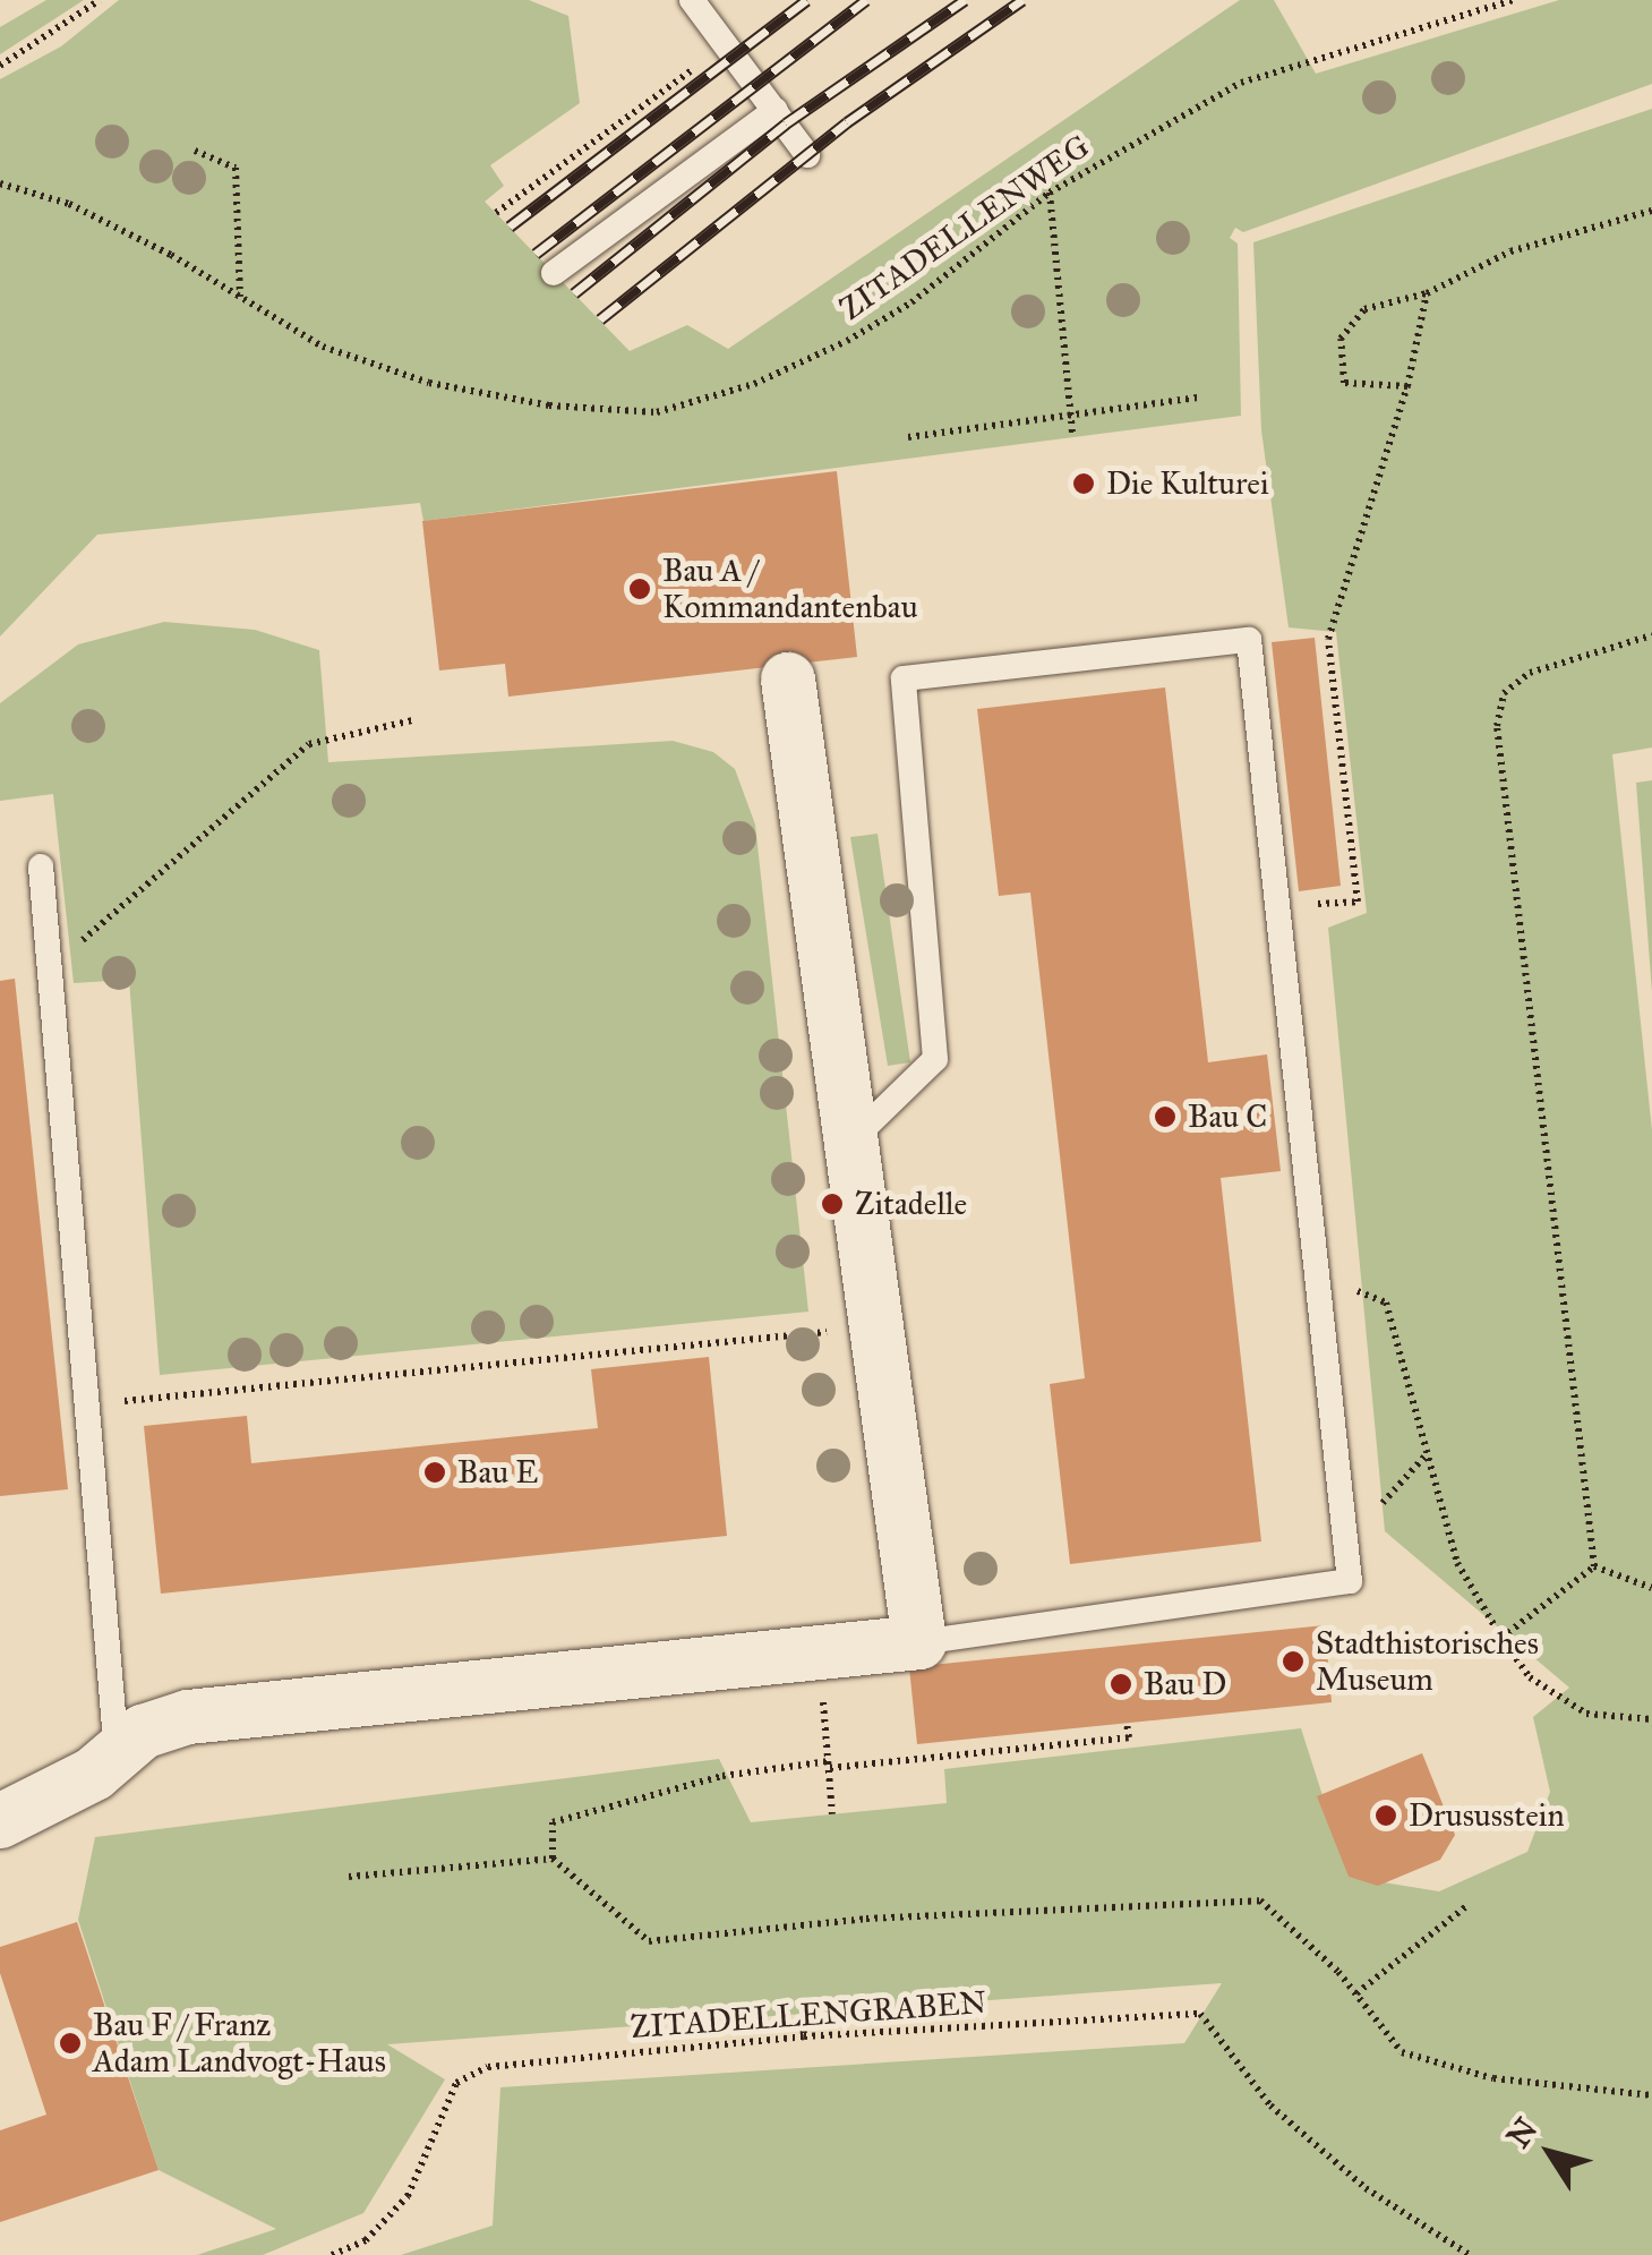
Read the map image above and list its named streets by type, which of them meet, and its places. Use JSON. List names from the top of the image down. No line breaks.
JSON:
{"streets":{"path":["ZITADELLENWEG","ZITADELLENGRABEN"]},"places":["Die Kulturei","Bau A / Kommandantenbau","Bau C","Zitadelle","Bau E","Stadthistorisches Museum","Bau D","Drususstein","Bau F / Franz Adam Landvogt-Haus"],"north":"top left"}
